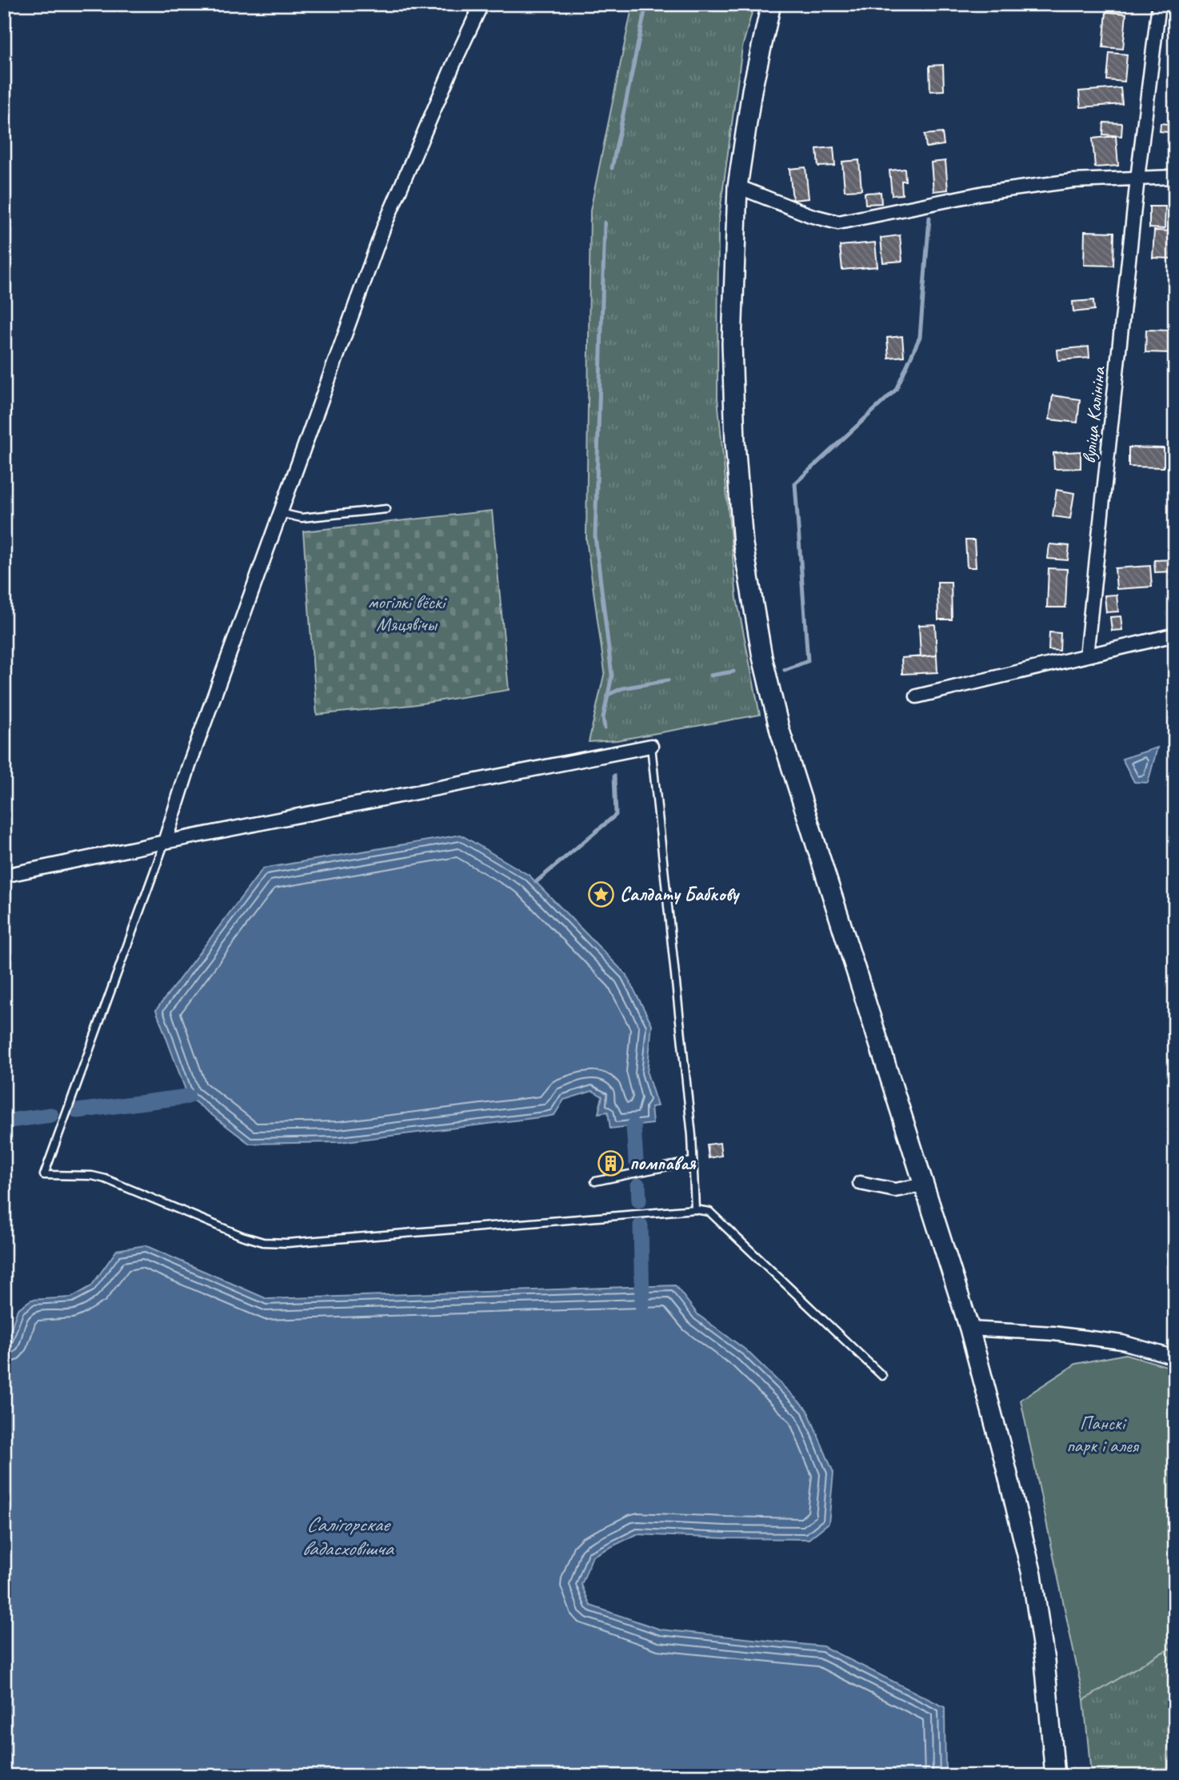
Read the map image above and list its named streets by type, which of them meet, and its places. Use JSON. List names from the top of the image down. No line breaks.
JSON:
{"streets":{"street":["вуліца Калініна"]},"water":["Салігорскае вадасховішча"],"parks":["могілкі вёскі Мяцявічы","Панскі парк і алея"],"places":{"place":["Салдату Бабкову"],"building":["помпавая"]}}
